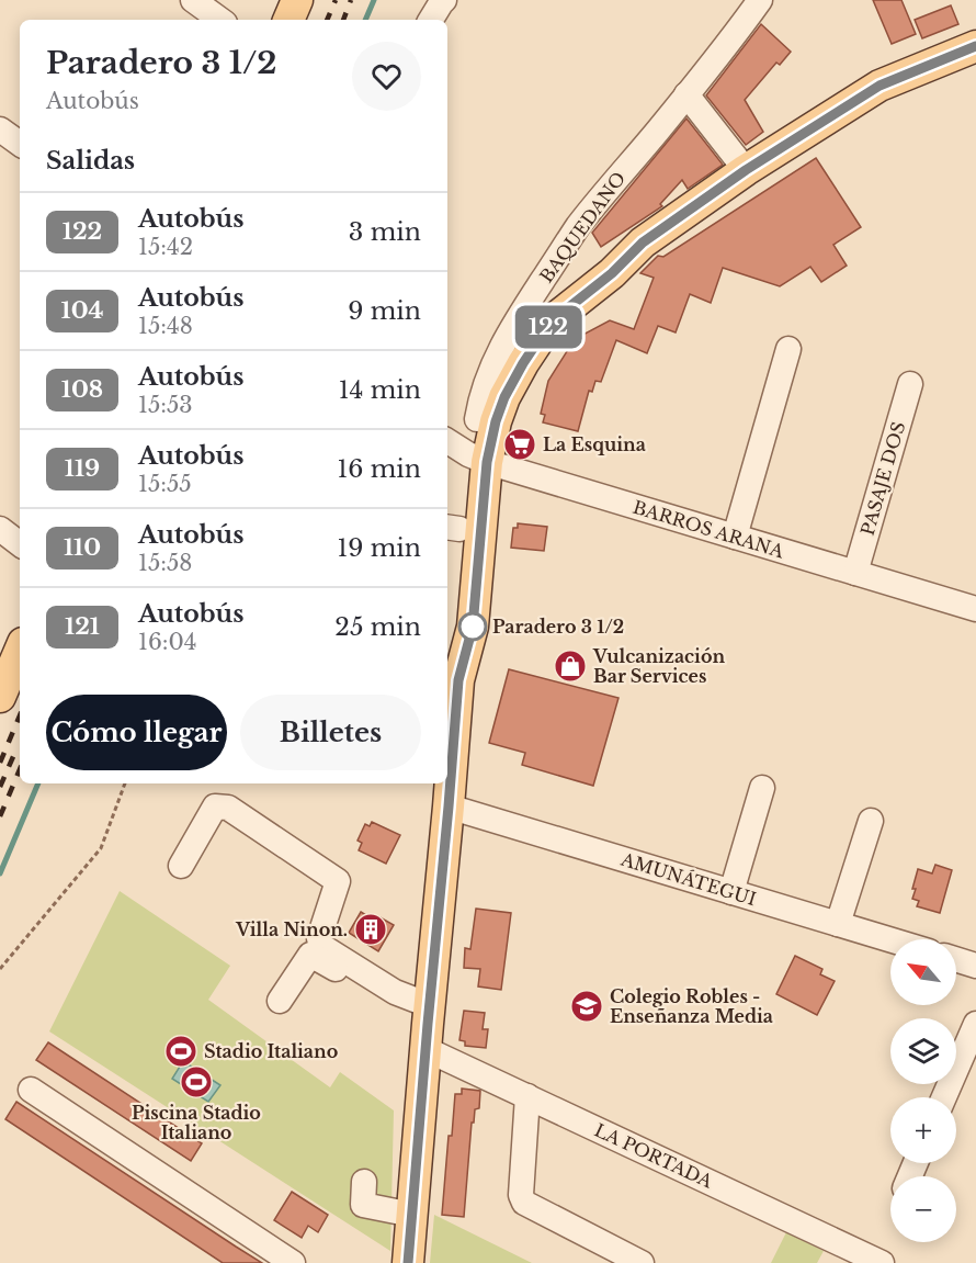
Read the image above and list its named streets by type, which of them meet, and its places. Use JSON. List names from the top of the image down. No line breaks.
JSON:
{"streets":{"main road":["BAQUEDANO"],"street":["PASAJE DOS","BARROS ARANA","AMUNÁTEGUI","LA PORTADA"]},"crossings":[["BAQUEDANO","BARROS ARANA"],["BAQUEDANO","AMUNÁTEGUI"],["BAQUEDANO","LA PORTADA"],["PASAJE DOS","BARROS ARANA"]],"places":{"supermarket":["La Esquina"],"other":["Paradero 3 1/2"],"shop":["Vulcanización Bar Services"],"building":["Villa Ninon."],"school or university":["Colegio Robles - Enseñanza Media"],"sports":["Stadio Italiano","Piscina Stadio Italiano"]},"lines":["bus line 122"],"north":"top left","page":{"on_map":"122","heading":[["Paradero 3 1/2","Autobús"],"Salidas"],"list":[{"mark":"122","name":"Autobús","note":"15:42","value":"3 min"},{"mark":"104","name":"Autobús","note":"15:48","value":"9 min"},{"mark":"108","name":"Autobús","note":"15:53","value":"14 min"},{"mark":"119","name":"Autobús","note":"15:55","value":"16 min"},{"mark":"110","name":"Autobús","note":"15:58","value":"19 min"},{"mark":"121","name":"Autobús","note":"16:04","value":"25 min"}],"buttons":["Cómo llegar","Billetes"],"map_buttons":["+","−"]}}
